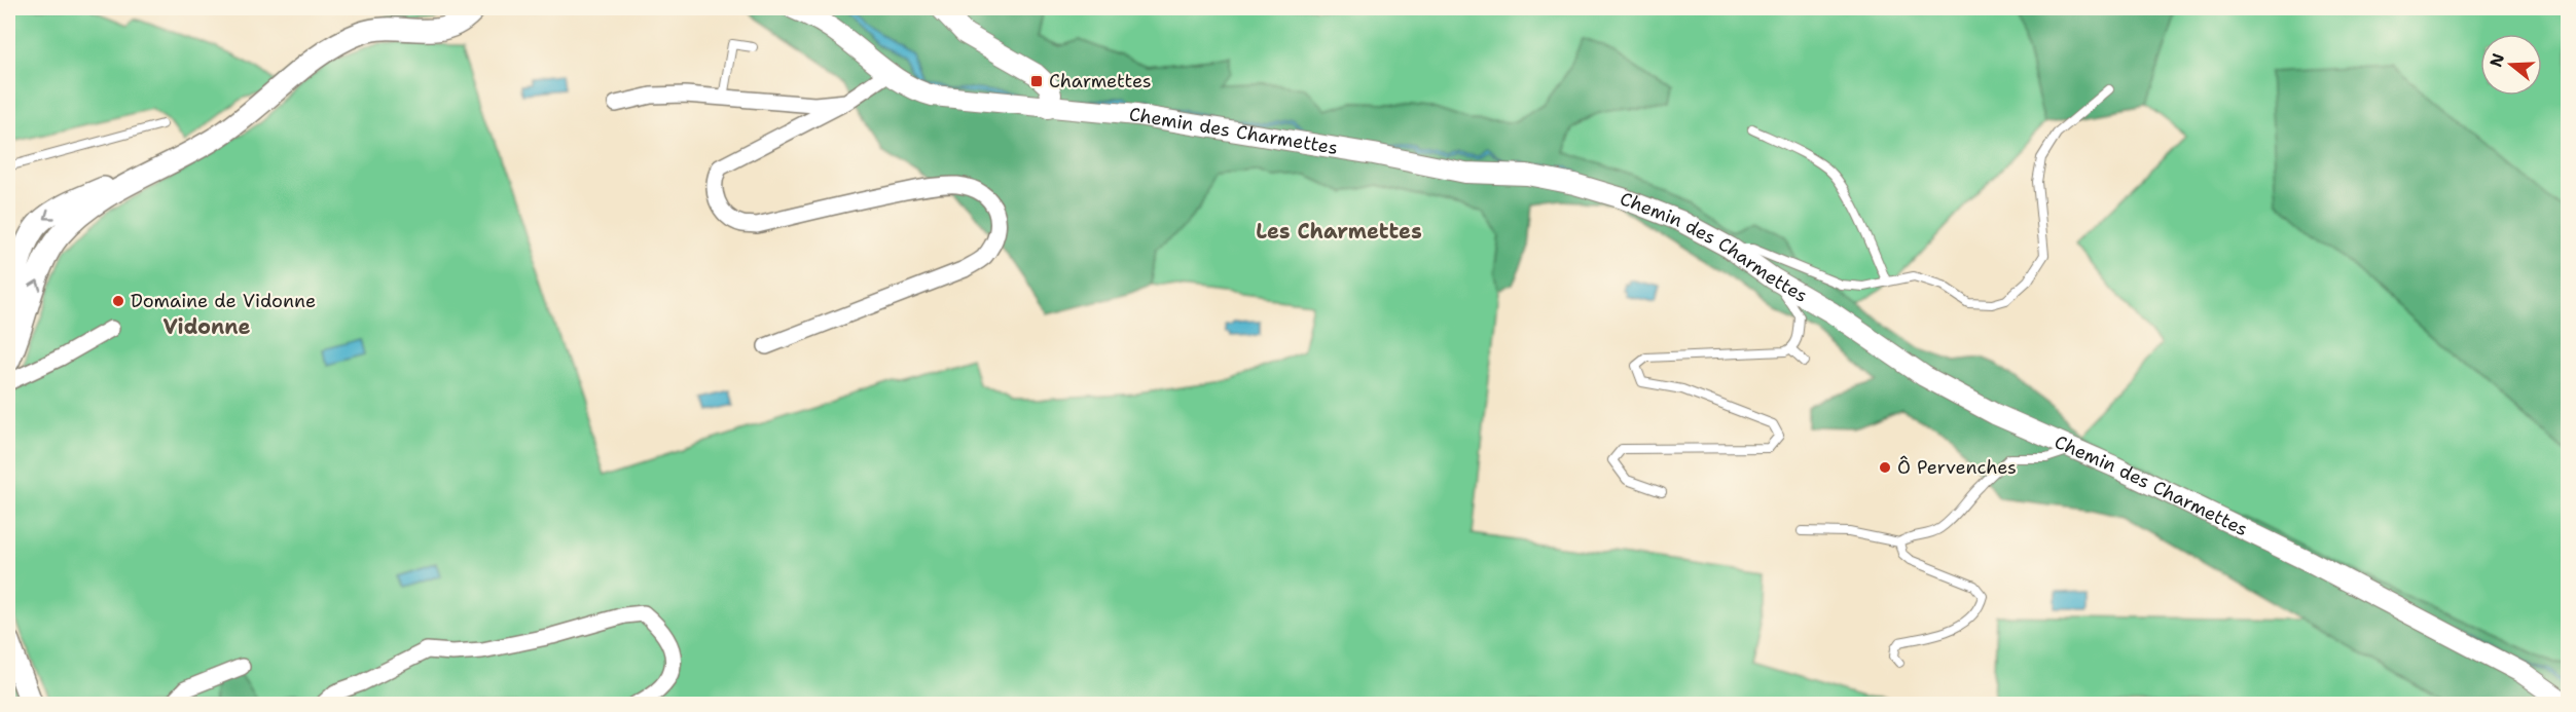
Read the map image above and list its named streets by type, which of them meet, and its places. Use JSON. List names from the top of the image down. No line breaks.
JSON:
{"streets":{"street":["Chemin des Charmettes"]},"districts":["Les Charmettes","Vidonne"],"places":{"transit":["Charmettes"],"other":["Domaine de Vidonne","Ô Pervenches"]},"north":"left"}
